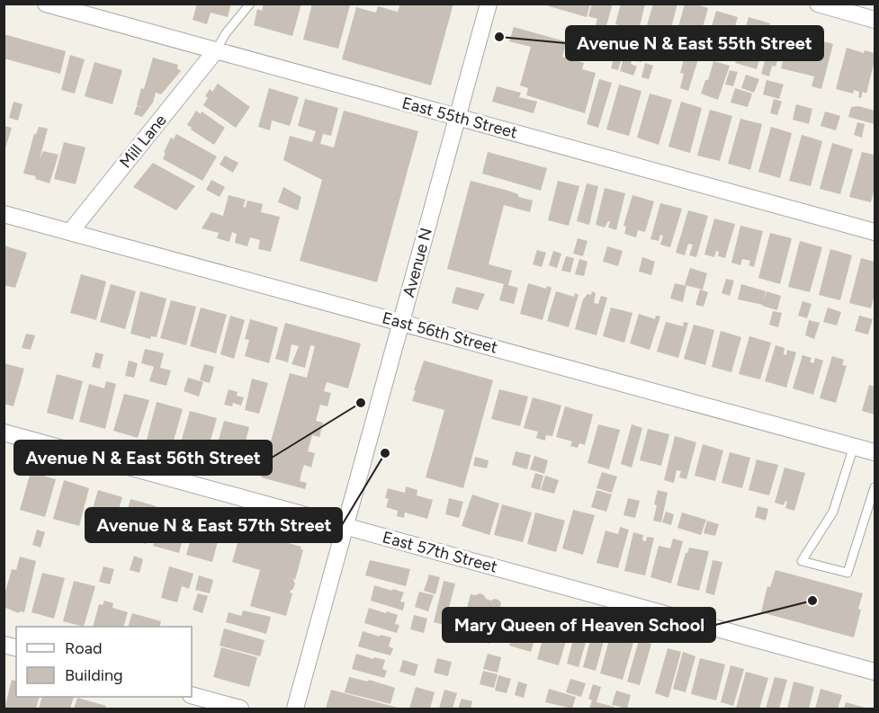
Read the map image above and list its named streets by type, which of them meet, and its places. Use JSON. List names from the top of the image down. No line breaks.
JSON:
{"streets":{"street":["East 55th Street","Mill Lane","Avenue N","East 56th Street","East 57th Street"]},"crossings":[["East 55th Street","Mill Lane"],["East 55th Street","Avenue N"],["Mill Lane","East 56th Street"],["Avenue N","East 56th Street"],["Avenue N","East 57th Street"]],"places":["Avenue N & East 55th Street","Avenue N & East 56th Street","Avenue N & East 57th Street","Mary Queen of Heaven School"],"legend":["Road","Building"]}
